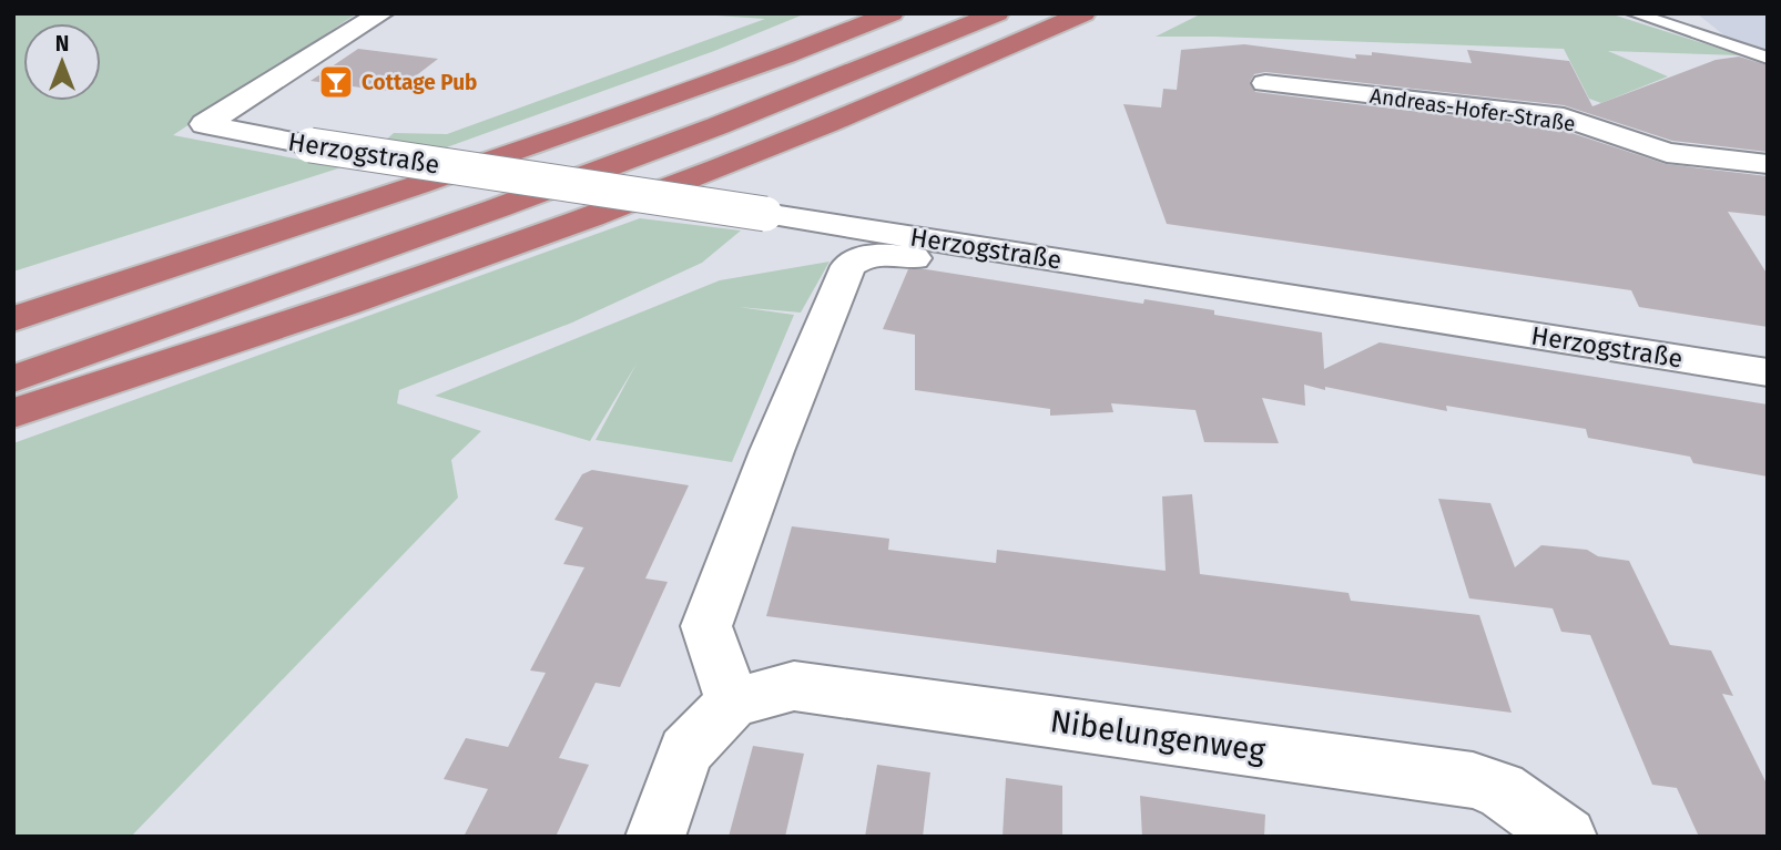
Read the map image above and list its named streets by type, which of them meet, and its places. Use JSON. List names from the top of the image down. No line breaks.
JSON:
{"streets":{"street":["Andreas-Hofer-Straße","Herzogstraße","Nibelungenweg"]},"places":{"bar":["Cottage Pub"]},"north":"top"}
